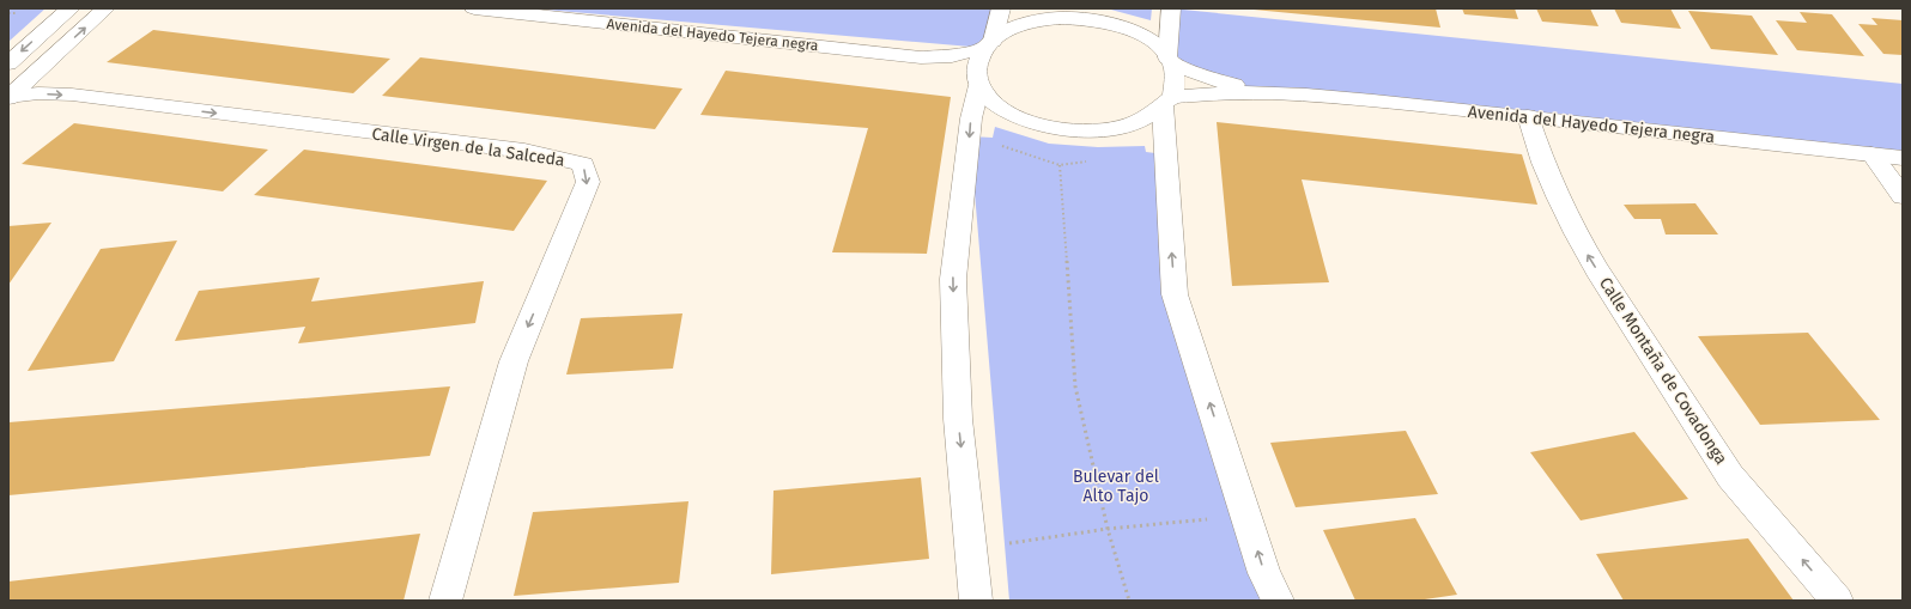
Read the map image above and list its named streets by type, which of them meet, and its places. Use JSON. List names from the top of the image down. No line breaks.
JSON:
{"streets":{"street":["Avenida del Hayedo Tejera negra","Calle Virgen de la Salceda","Calle Montaña de Covadonga"]},"crossings":[["Avenida del Hayedo Tejera negra","Calle Montaña de Covadonga"]],"one_way":["Calle Montaña de Covadonga"],"parks":["Bulevar del Alto Tajo"]}
